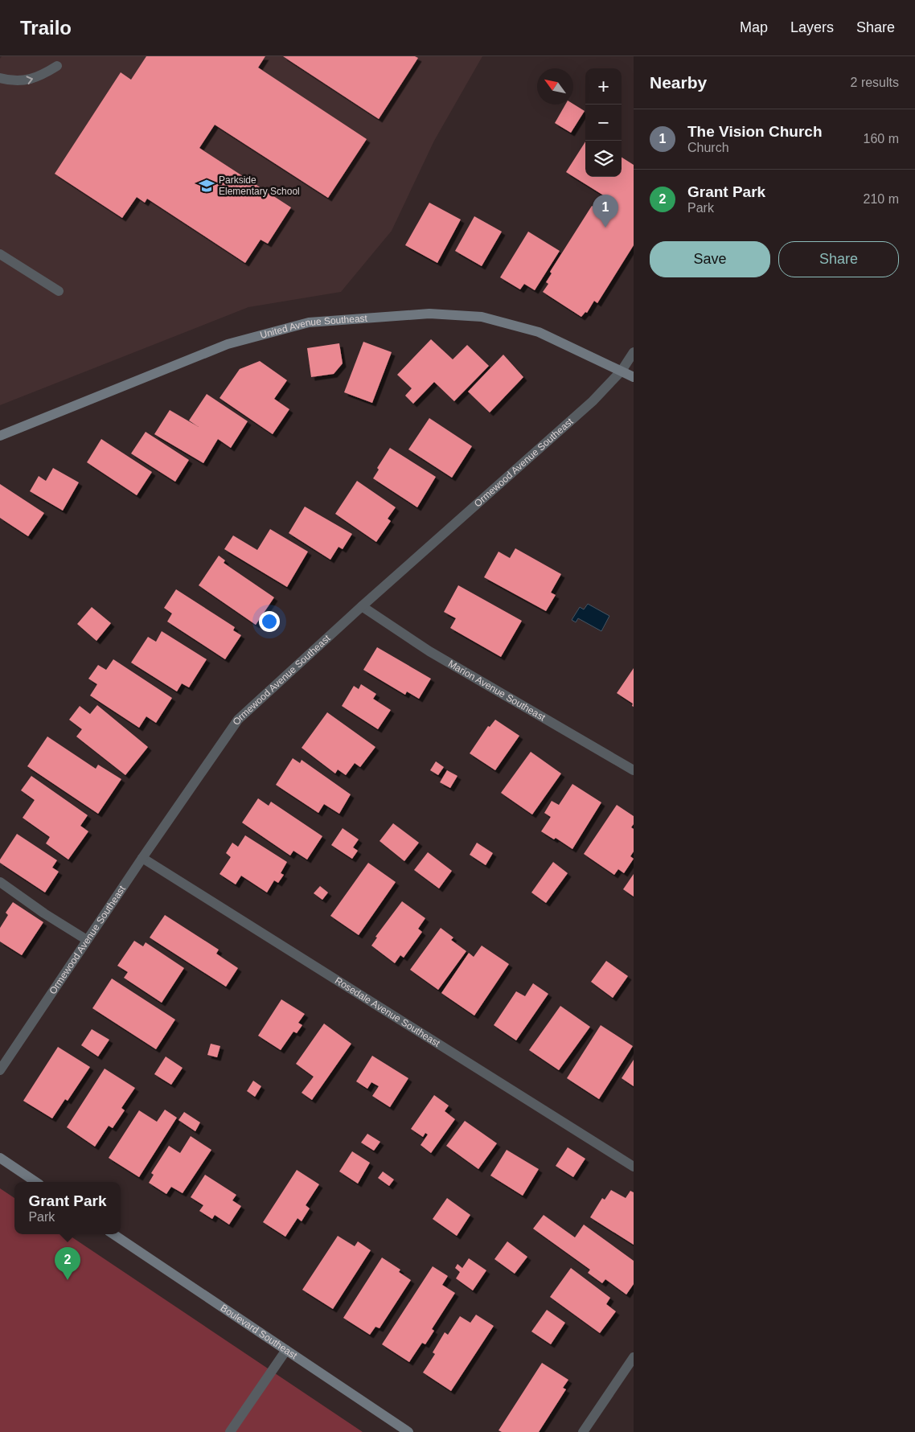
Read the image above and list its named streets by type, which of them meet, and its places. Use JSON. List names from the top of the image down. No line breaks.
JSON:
{"streets":{"street":["United Avenue Southeast","Ormewood Avenue Southeast","Marion Avenue Southeast","Rosedale Avenue Southeast","Boulevard Southeast"]},"crossings":[["United Avenue Southeast","Ormewood Avenue Southeast"],["Ormewood Avenue Southeast","Marion Avenue Southeast"],["Ormewood Avenue Southeast","Rosedale Avenue Southeast"]],"places":{"school or university":["Parkside Elementary School"]},"north":"top left","page":{"header":"Trailo","nav":["Map","Layers","Share"],"heading":["Nearby","2 results"],"map_buttons":["+","−"],"list":[{"mark":"1","name":"The Vision Church","note":"Church","value":"160 m"},{"mark":"2","name":"Grant Park","note":"Park","value":"210 m"}],"pins":["1","2"],"buttons":["Save","Share"],"popup":["Grant Park","Park"]}}
